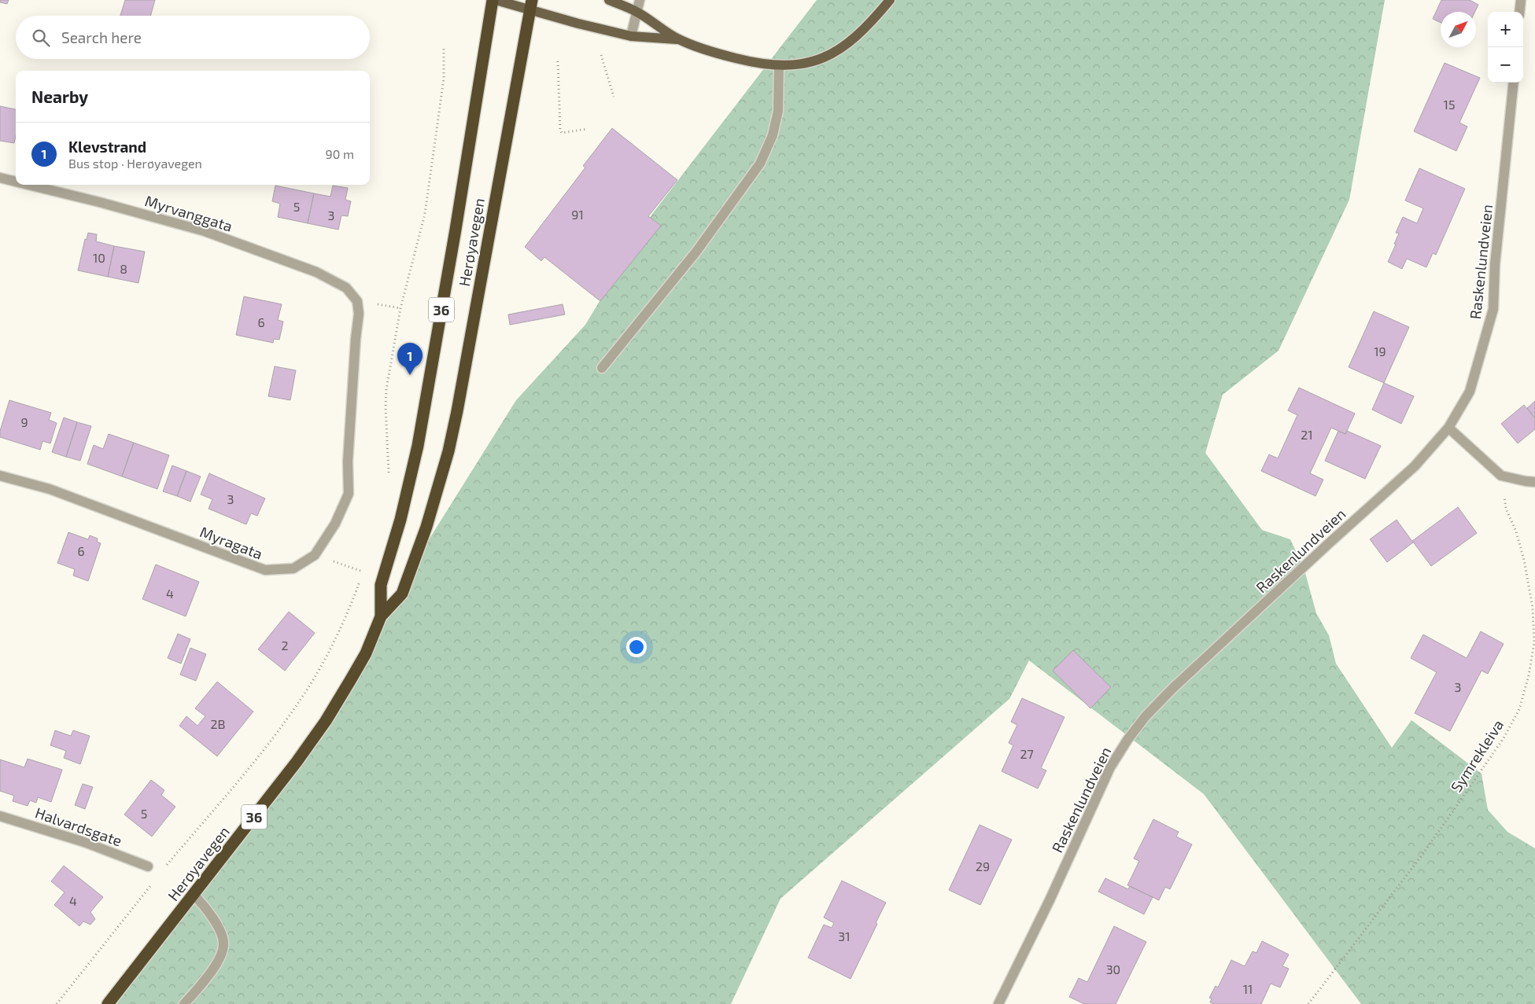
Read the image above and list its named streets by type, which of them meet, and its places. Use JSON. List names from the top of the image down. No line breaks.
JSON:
{"streets":{"highway":["Herøyavegen","36"],"street":["Myrvanggata","Raskenlundveien","Myragata","Halvardsgate"],"path":["Symrekleiva"]},"crossings":[["Myrvanggata","Myragata"]],"house_numbers":["15","5","91","3","10","8","6","19","9","21","3","6","4","2","3","2B","27","5","29","4","31","30","11"],"north":"top right","page":{"map_buttons":["+","−"],"search":"Search here","heading":"Nearby","list":[{"mark":"1","name":"Klevstrand","note":"Bus stop · Herøyavegen","value":"90 m"}],"pins":"1"}}
